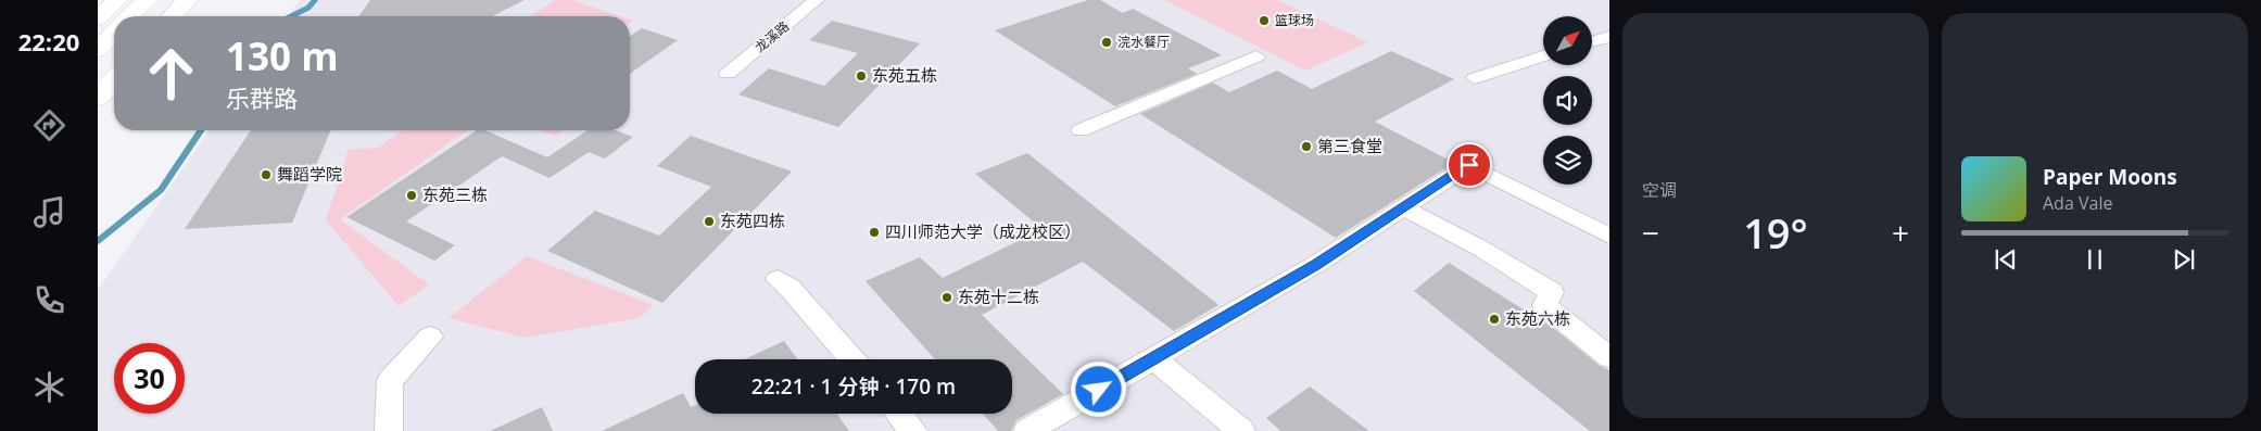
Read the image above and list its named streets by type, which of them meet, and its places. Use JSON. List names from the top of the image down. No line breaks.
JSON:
{"streets":{"street":["龙溪路"]},"places":["篮球场","浣水餐厅","东苑五栋","第三食堂","舞蹈学院","东苑三栋","东苑四栋","四川师范大学（成龙校区）","东苑十二栋","东苑六栋"],"north":"top right","page":{"tabs":"22:20","tile":"空调","turn":["130 m","乐群路"],"song":["Paper Moons","Ada Vale"],"heat":["−","19°","+"],"limit":"30","trip":"22:21 · 1 分钟 · 170 m"}}
